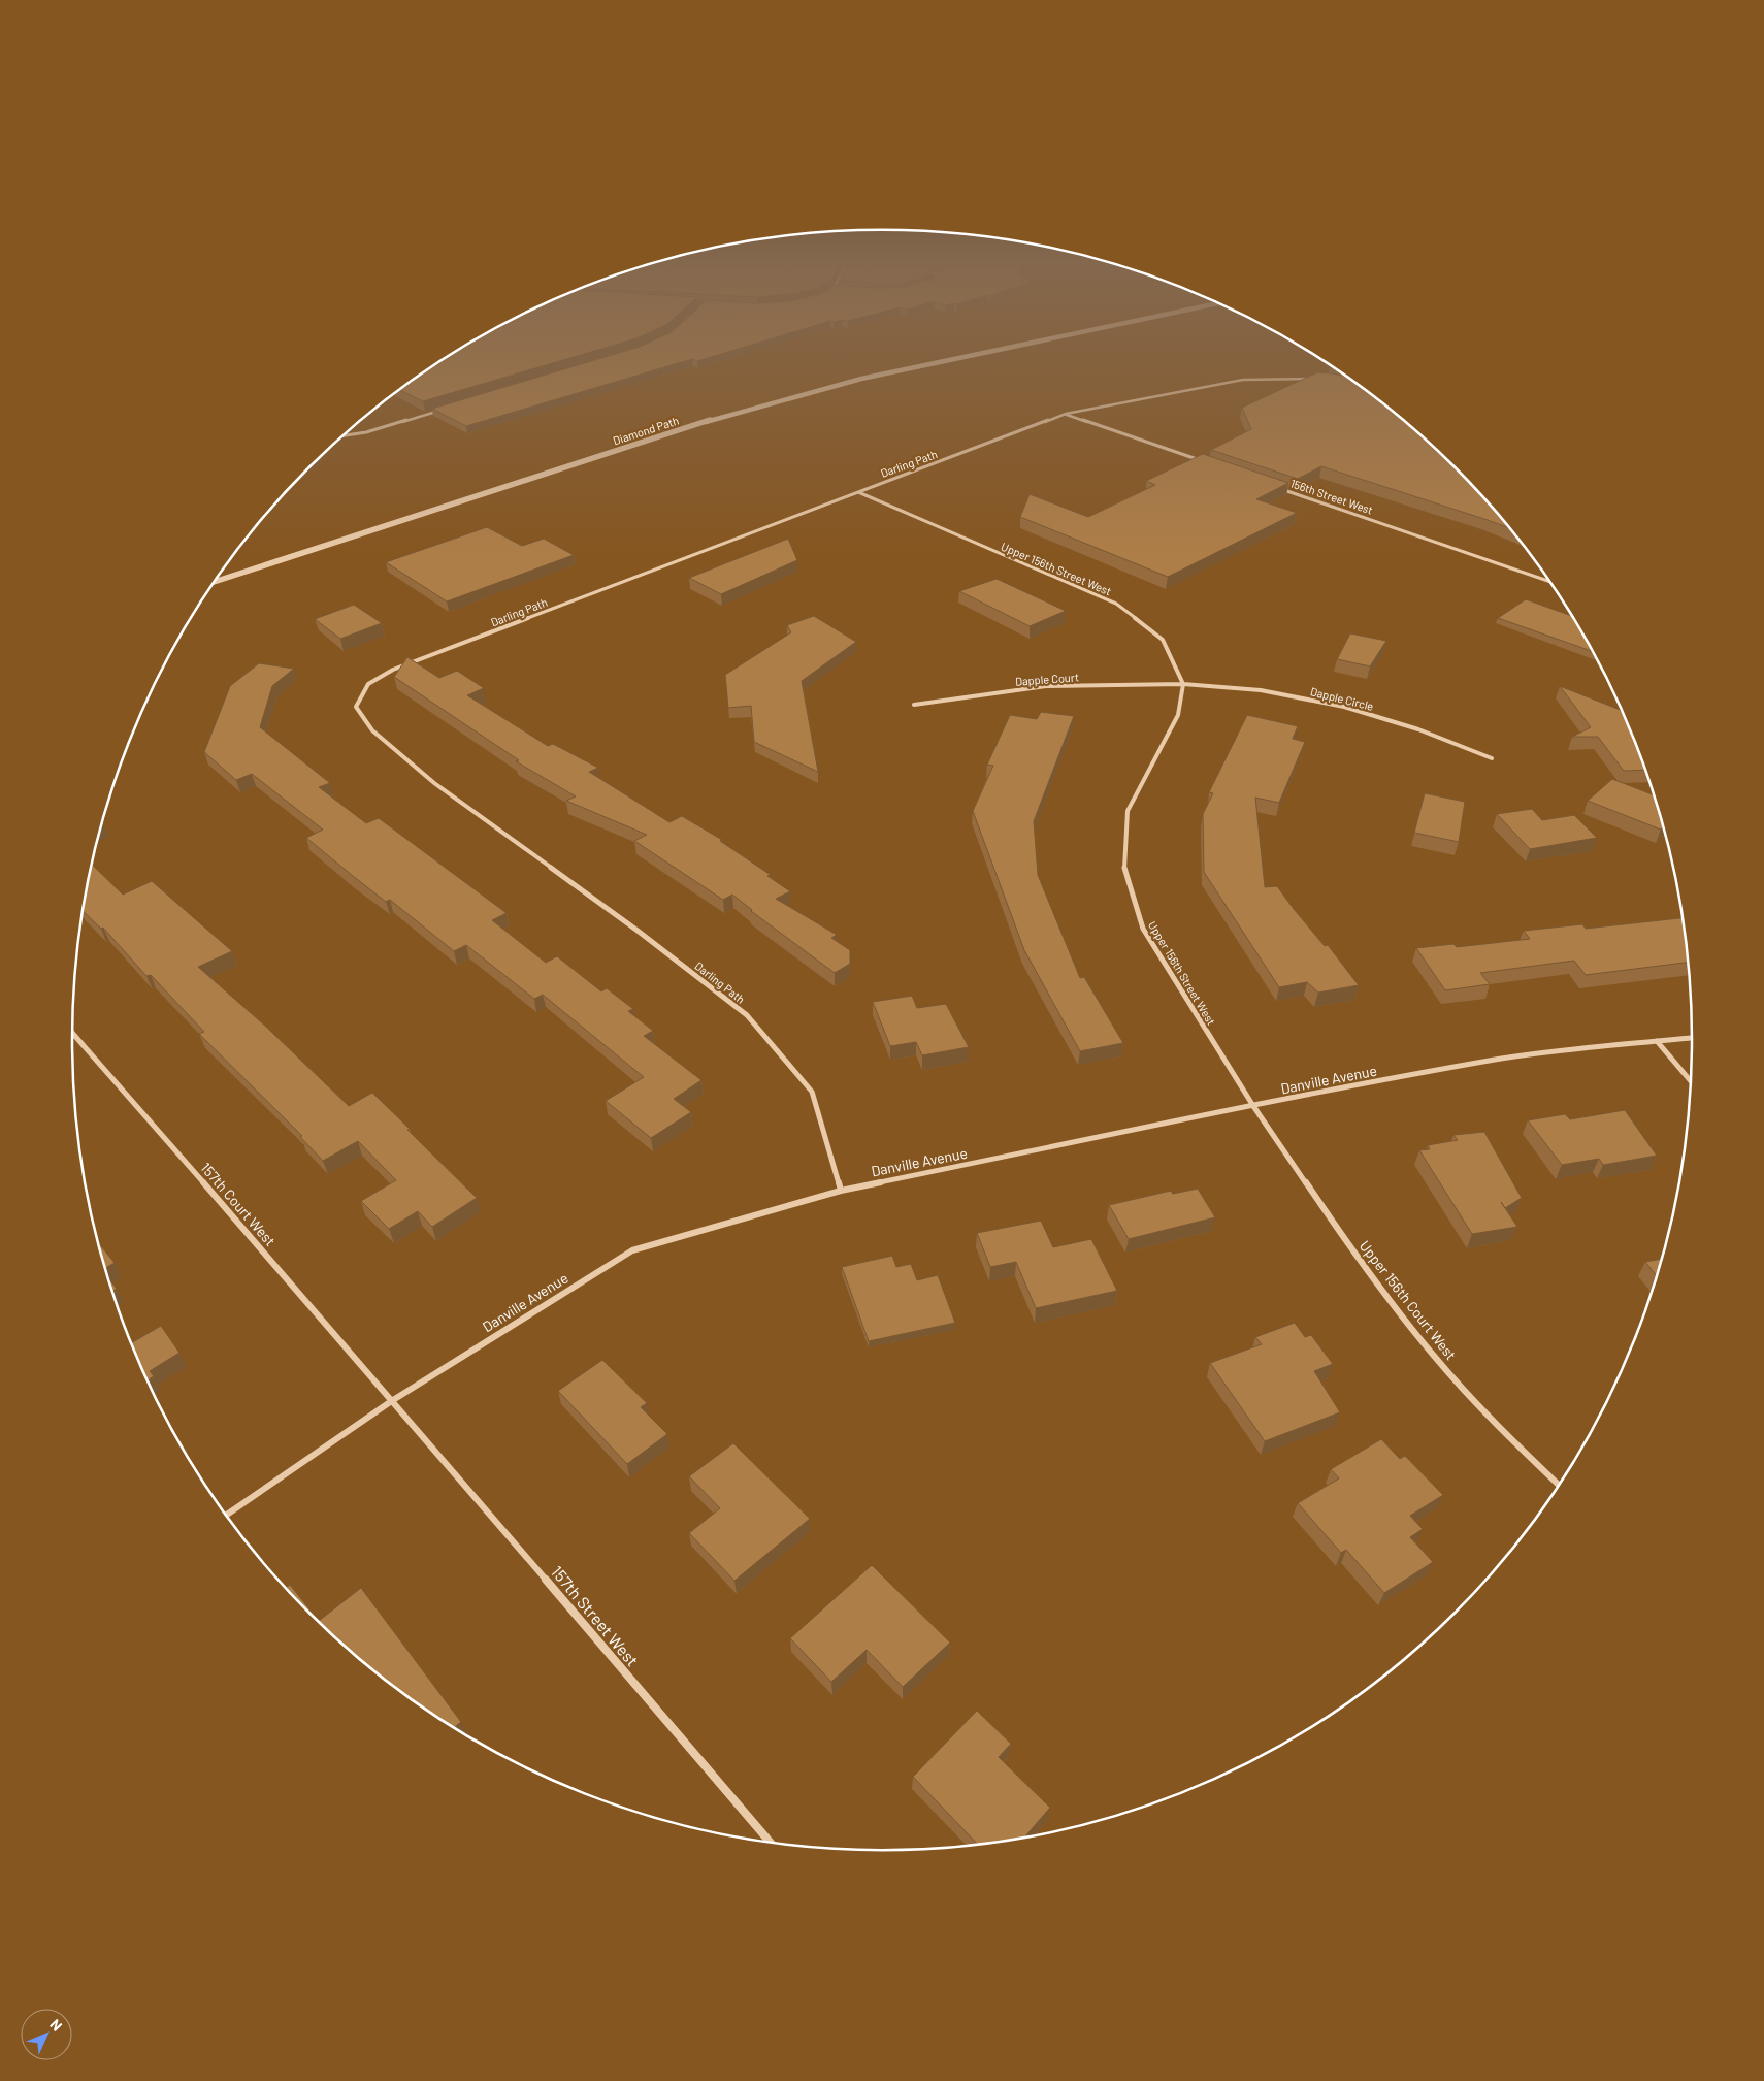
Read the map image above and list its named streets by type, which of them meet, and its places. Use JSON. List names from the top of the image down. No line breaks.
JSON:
{"streets":{"street":["Diamond Path","Darling Path","156th Street West","Upper 156th Street West","Dapple Court","Dapple Circle","Danville Avenue","157th Court West","Upper 156th Court West","157th Street West"]},"crossings":[["Darling Path","Upper 156th Street West"],["Darling Path","Danville Avenue"],["Upper 156th Street West","Dapple Court"],["Upper 156th Street West","Dapple Circle"],["Upper 156th Street West","Danville Avenue"],["Upper 156th Street West","Upper 156th Court West"],["Dapple Court","Dapple Circle"],["Danville Avenue","157th Court West"],["Danville Avenue","Upper 156th Court West"],["Danville Avenue","157th Street West"],["157th Court West","157th Street West"]],"north":"top right"}
